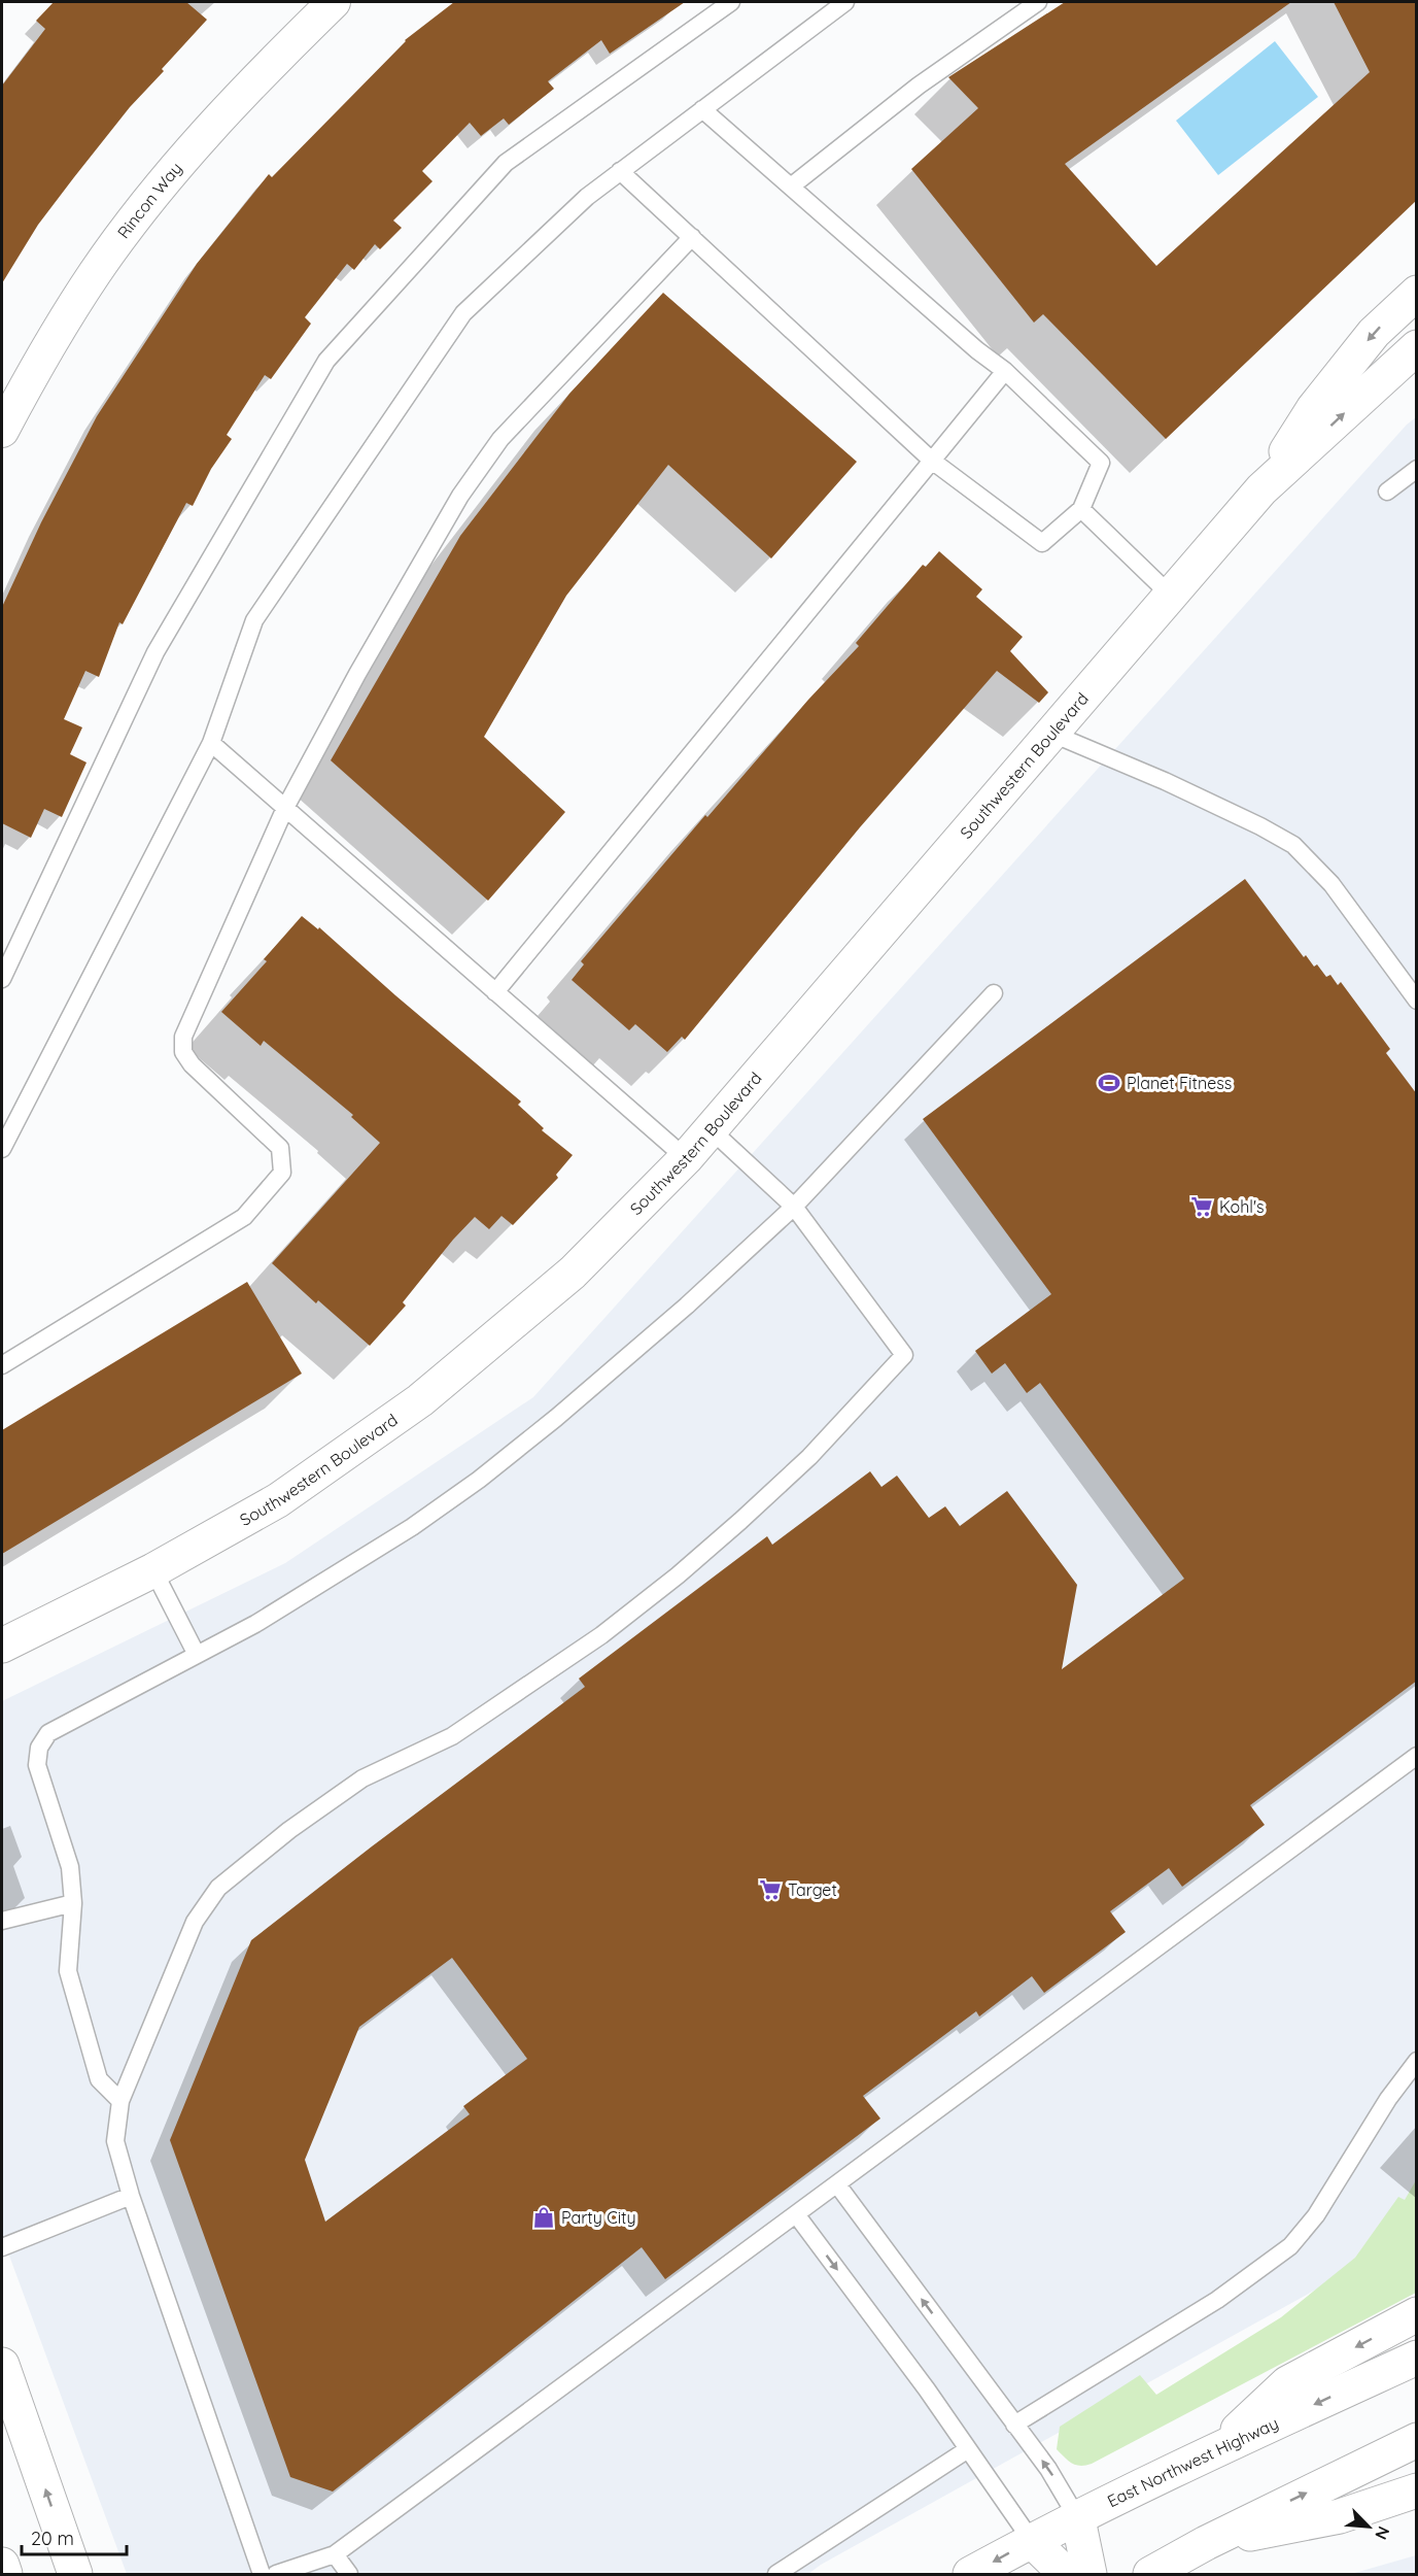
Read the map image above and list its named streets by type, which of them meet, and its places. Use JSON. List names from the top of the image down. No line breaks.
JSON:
{"streets":{"street":["Rincon Way","Southwestern Boulevard","East Northwest Highway"]},"places":{"sports":["Planet Fitness"],"supermarket":["Kohl's","Target"],"shop":["Party City"]},"scale_bar":"20 m","north":"bottom right"}
